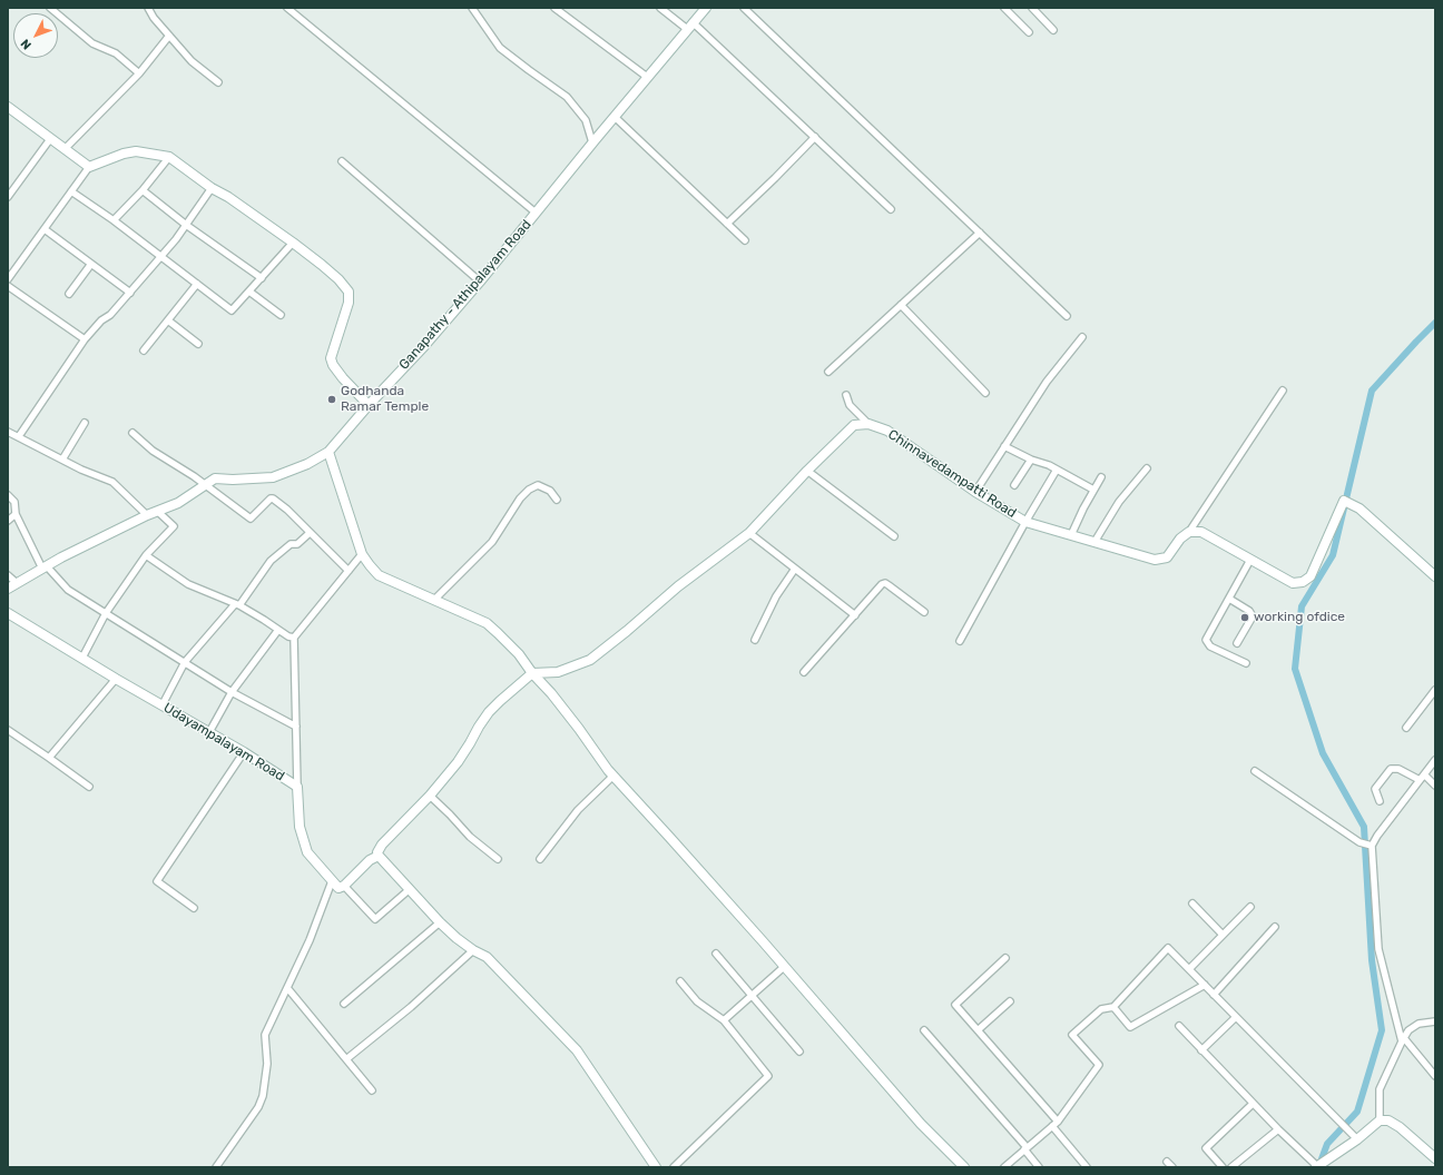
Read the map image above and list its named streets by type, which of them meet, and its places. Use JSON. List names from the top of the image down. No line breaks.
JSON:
{"streets":{"street":["Ganapathy - Athipalayam Road","Chinnavedampatti Road","Udayampalayam Road"]},"places":["Godhanda Ramar Temple","working ofdice"],"north":"bottom left"}
